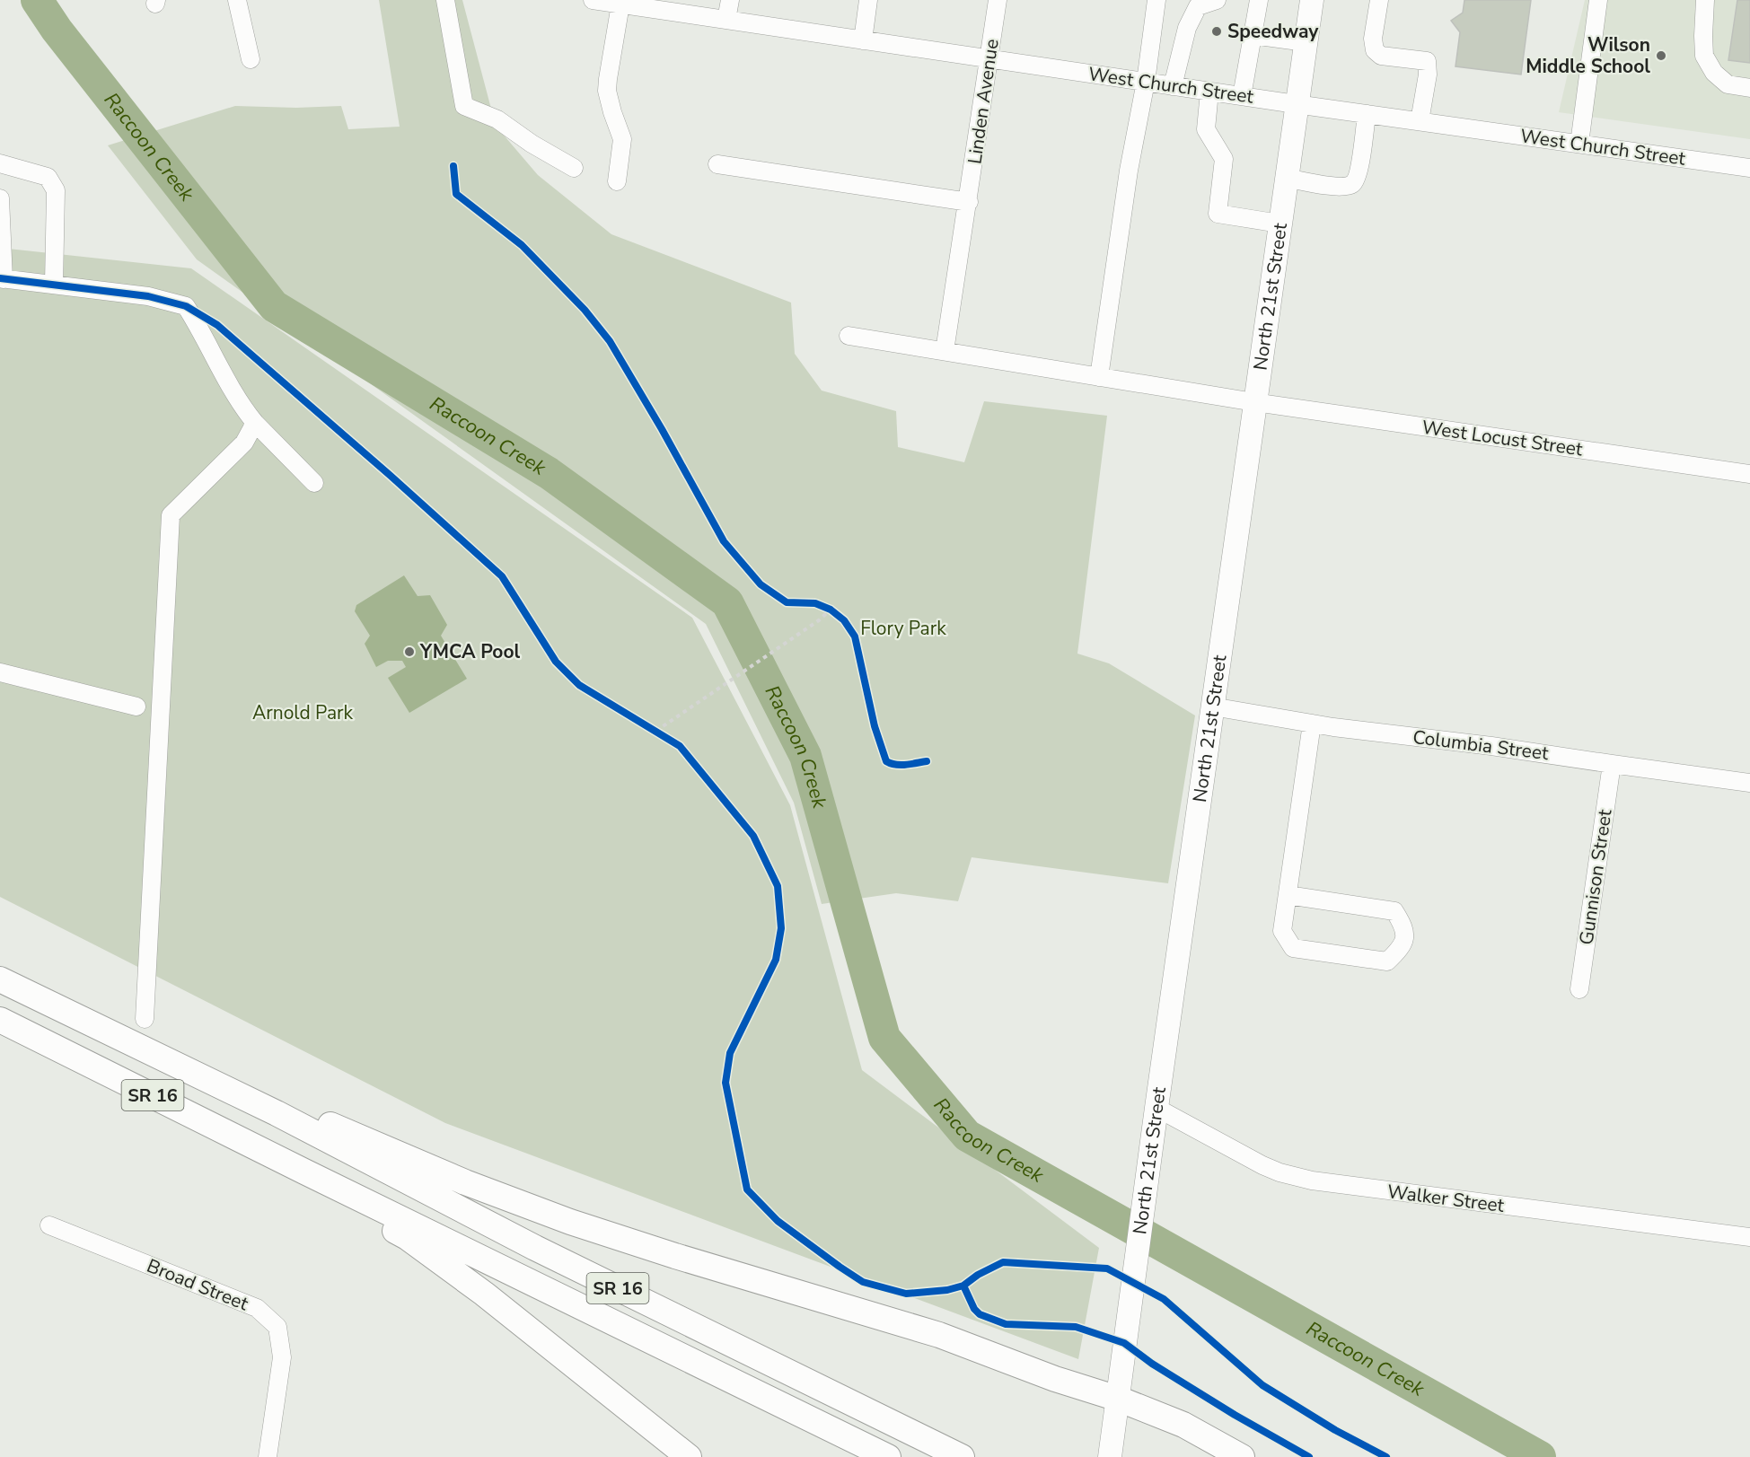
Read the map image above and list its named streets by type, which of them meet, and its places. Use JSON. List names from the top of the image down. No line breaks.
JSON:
{"streets":{"highway":["SR 16"],"main road":["North 21st Street"],"street":["West Church Street","Linden Avenue","West Locust Street","Columbia Street","Gunnison Street","Walker Street","Broad Street"]},"crossings":[["West Church Street","Linden Avenue"],["West Church Street","North 21st Street"],["Linden Avenue","West Locust Street"],["North 21st Street","West Locust Street"],["North 21st Street","Columbia Street"],["North 21st Street","Walker Street"],["Columbia Street","Gunnison Street"]],"water":["Raccoon Creek"],"parks":["Flory Park","Arnold Park"],"places":["Speedway","Wilson Middle School","YMCA Pool"]}
